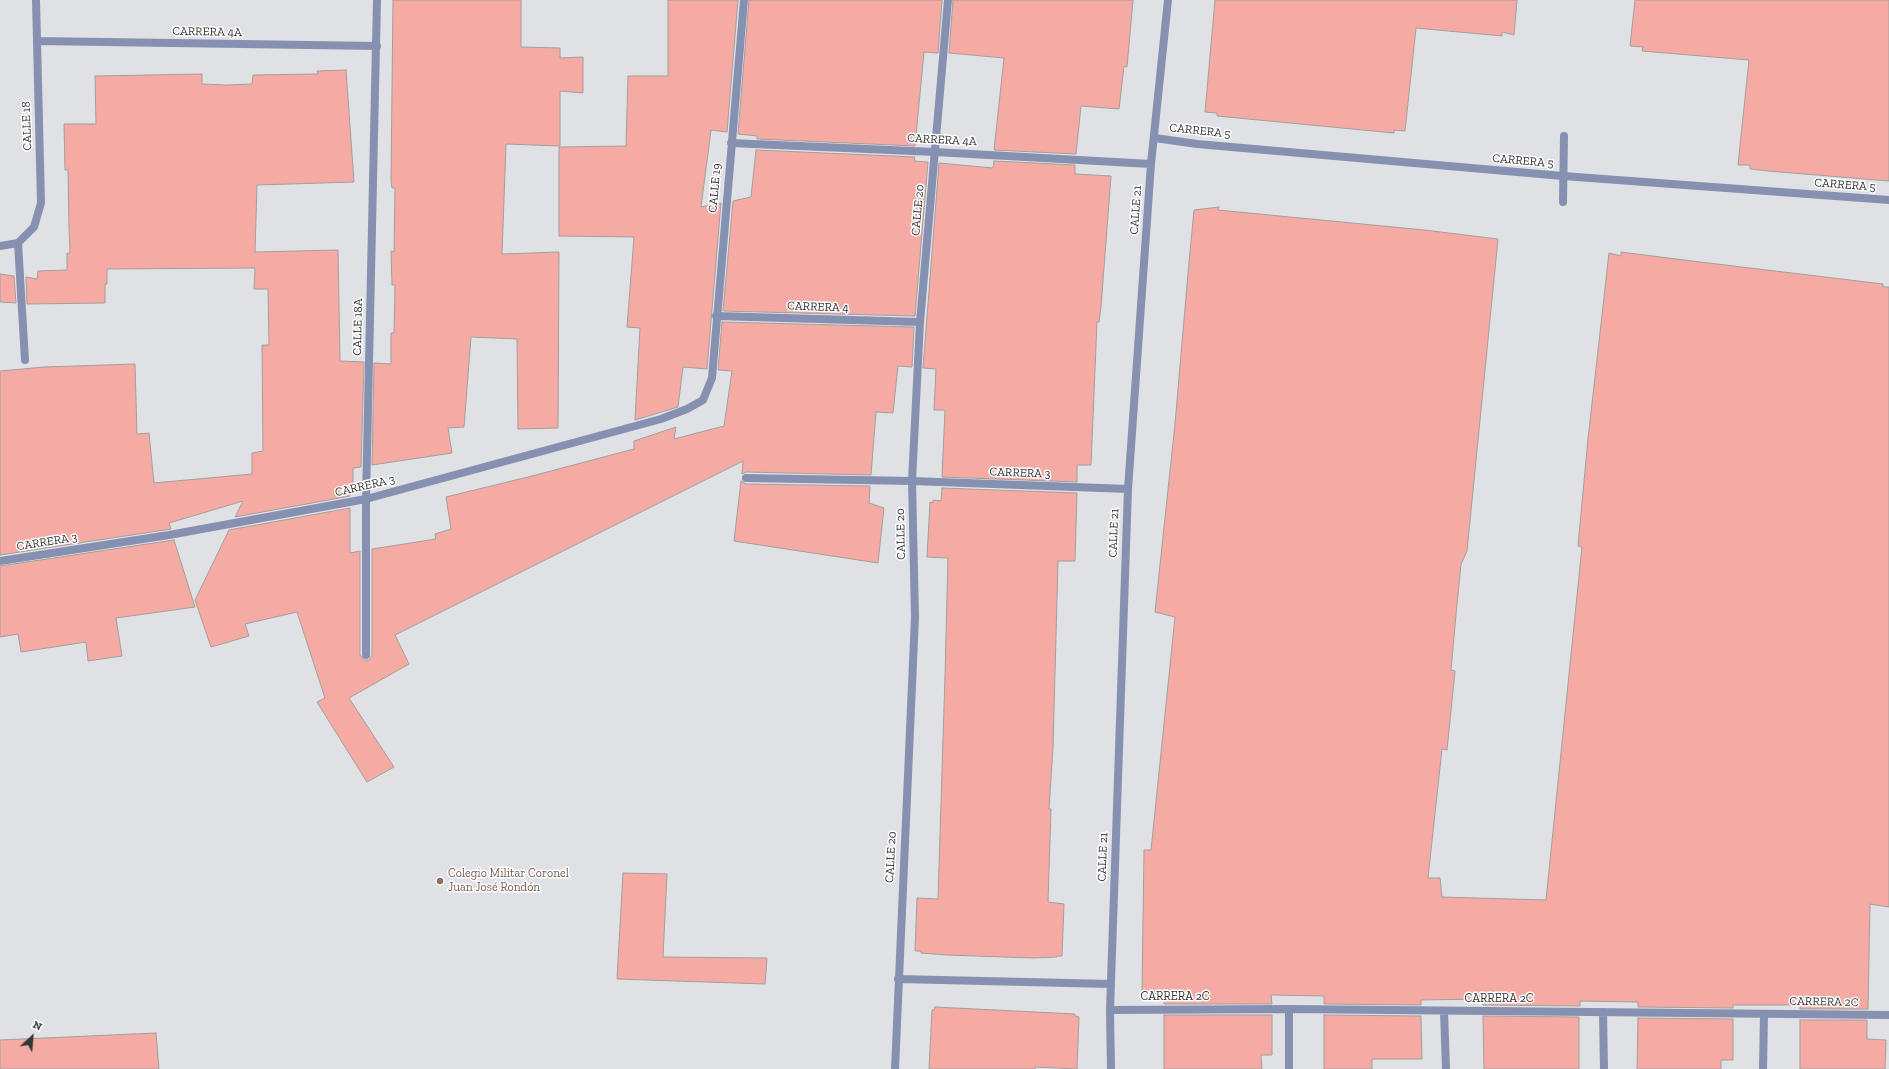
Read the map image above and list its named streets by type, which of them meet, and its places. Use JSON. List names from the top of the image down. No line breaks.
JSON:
{"streets":{"street":["CARRERA 4A","CALLE 18","CARRERA 5","CALLE 19","CALLE 20","CALLE 21","CARRERA 4","CALLE 18A","CARRERA 3","CARRERA 2C"]},"crossings":[["CARRERA 4A","CALLE 18"],["CARRERA 4A","CALLE 19"],["CARRERA 4A","CALLE 20"],["CARRERA 4A","CALLE 21"],["CARRERA 4A","CALLE 18A"],["CARRERA 5","CALLE 21"],["CALLE 19","CARRERA 4"],["CALLE 19","CARRERA 3"],["CALLE 20","CARRERA 4"],["CALLE 20","CARRERA 3"],["CALLE 21","CARRERA 3"],["CALLE 21","CARRERA 2C"],["CALLE 18A","CARRERA 3"]],"places":["Colegio Militar Coronel Juan José Rondón"],"north":"top right"}
